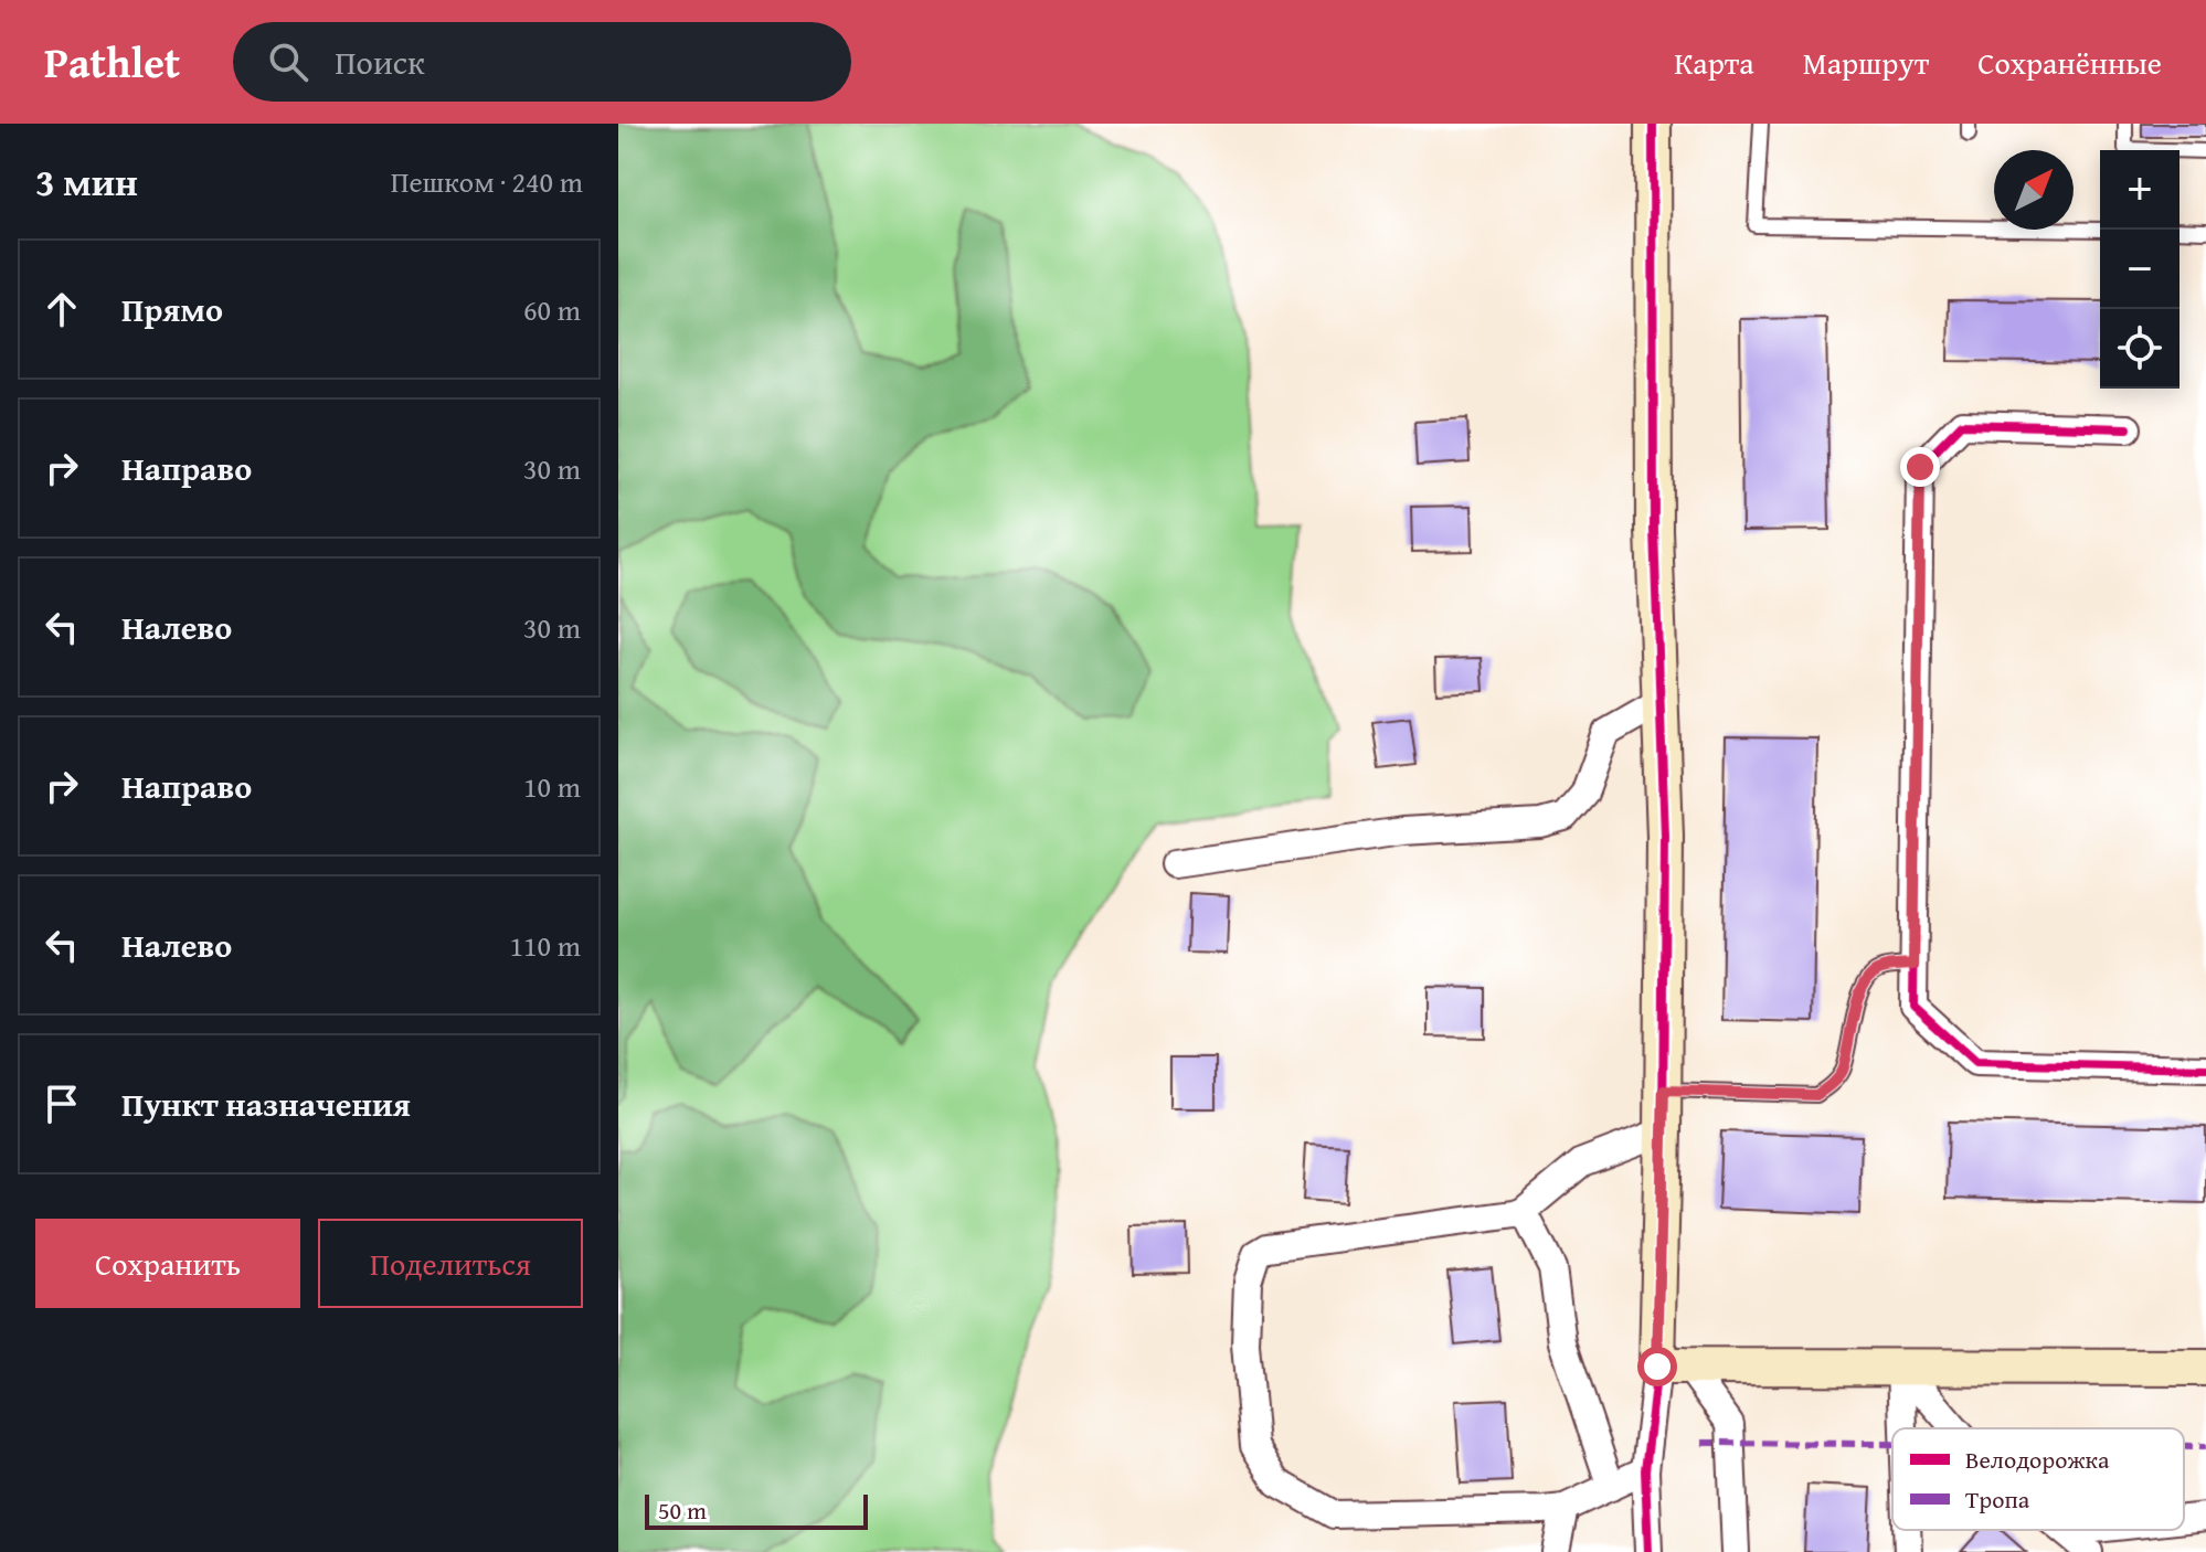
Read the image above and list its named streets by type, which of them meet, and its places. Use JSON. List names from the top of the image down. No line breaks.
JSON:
{"legend":["Велодорожка","Тропа"],"scale_bar":"50 m","north":"top right","page":{"header":"Pathlet","search":"Поиск","nav":["Карта","Маршрут","Сохранённые"],"heading":["3 мин","Пешком · 240 m"],"map_buttons":["+","−"],"list":[["Прямо","60 m"],["Направо","30 m"],["Налево","30 m"],["Направо","10 m"],["Налево","110 m"],"Пункт назначения"],"buttons":["Сохранить","Поделиться"],"scale":"50 m"}}
